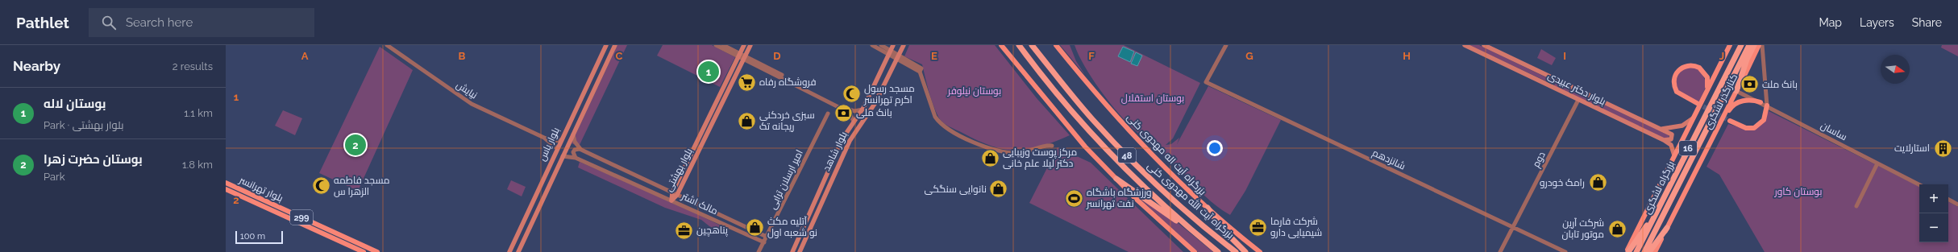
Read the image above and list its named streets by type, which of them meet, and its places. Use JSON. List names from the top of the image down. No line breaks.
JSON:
{"streets":{"highway":["16","48","بزرگراه لشگری","بزرگراه آیت الله مهدوی کنی"],"main road":["بلوار دکتر عبیدی","کنارگذر لشگری","بلوار یاس","بلوار شاهد","بزرگراه آیت اله مهدوی کنی","بلوار بهشتی","بلوار تهرانسر","299"],"street":["نیایش","ساسان","شانزدهم","دوم","امیر ارسلان ترابی","مالک اشتر"]},"crossings":[["بلوار دکتر عبیدی","کنارگذر لشگری"],["بلوار دکتر عبیدی","دوم"],["کنارگذر لشگری","ساسان"],["بلوار یاس","مالک اشتر"],["شانزدهم","دوم"],["بلوار بهشتی","مالک اشتر"],["امیر ارسلان ترابی","مالک اشتر"]],"parks":["بوستان نیلوفر","بوستان استقلال","بوستان کاور"],"places":{"supermarket":["فروشگاه رفاه"],"bank":["بانک ملت","بانک ملی"],"mosque":["مسجد رسول اکرم تهرانسر","مسجد فاطمه الزهرا س"],"shop":["سبزی خردکنی ریجانه تک","مرکز پوست وزیبایی دکتر لیلا علم خانی","رامک خودرو","نانوایی سنگکی","آتلیه مکث نو شعبه اول","شرکت آرین موتور تابان"],"building":["استارلایت"],"sports":["ورزشگاه باشگاه نفت تهرانسر"],"office":["شرکت فارما شیمیایی دارو","پناهچین"]},"scale_bar":"100 m","north":"right","page":{"header":"Pathlet","search":"Search here","nav":["Map","Layers","Share"],"heading":["Nearby","2 results"],"pins":["1","2"],"list":[{"mark":"1","name":"بوستان لاله","note":"Park · بلوار بهشتی","value":"1.1 km"},{"mark":"2","name":"بوستان حضرت زهرا","note":"Park","value":"1.8 km"}],"map_buttons":["+","−"],"scale":"100 m"},"grid":{"columns":["A","B","C","D","E","F","G","H","I","J"],"rows":["1","2"]}}
